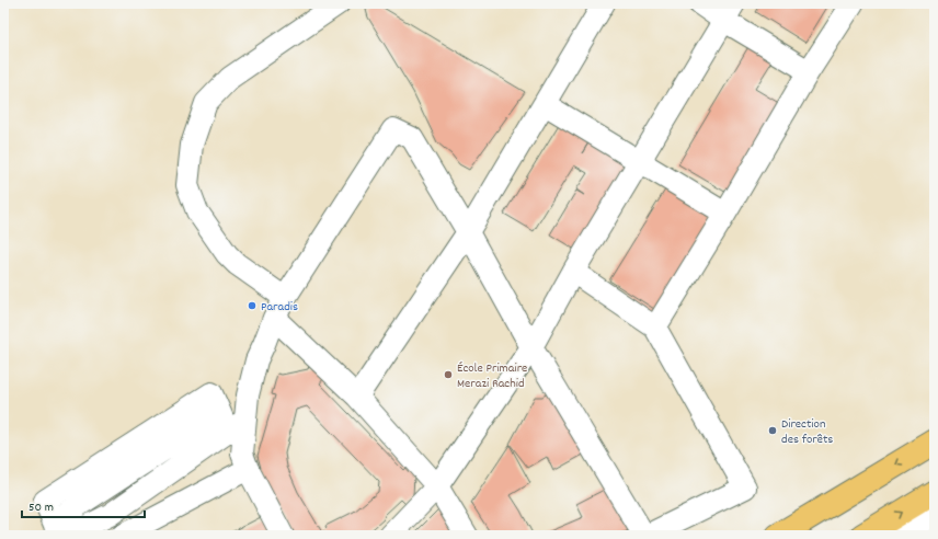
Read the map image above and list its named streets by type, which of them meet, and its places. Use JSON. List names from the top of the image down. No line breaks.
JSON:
{"places":["Paradis","École Primaire Merazi Rachid","Direction des forêts"],"scale_bar":"50 m"}
